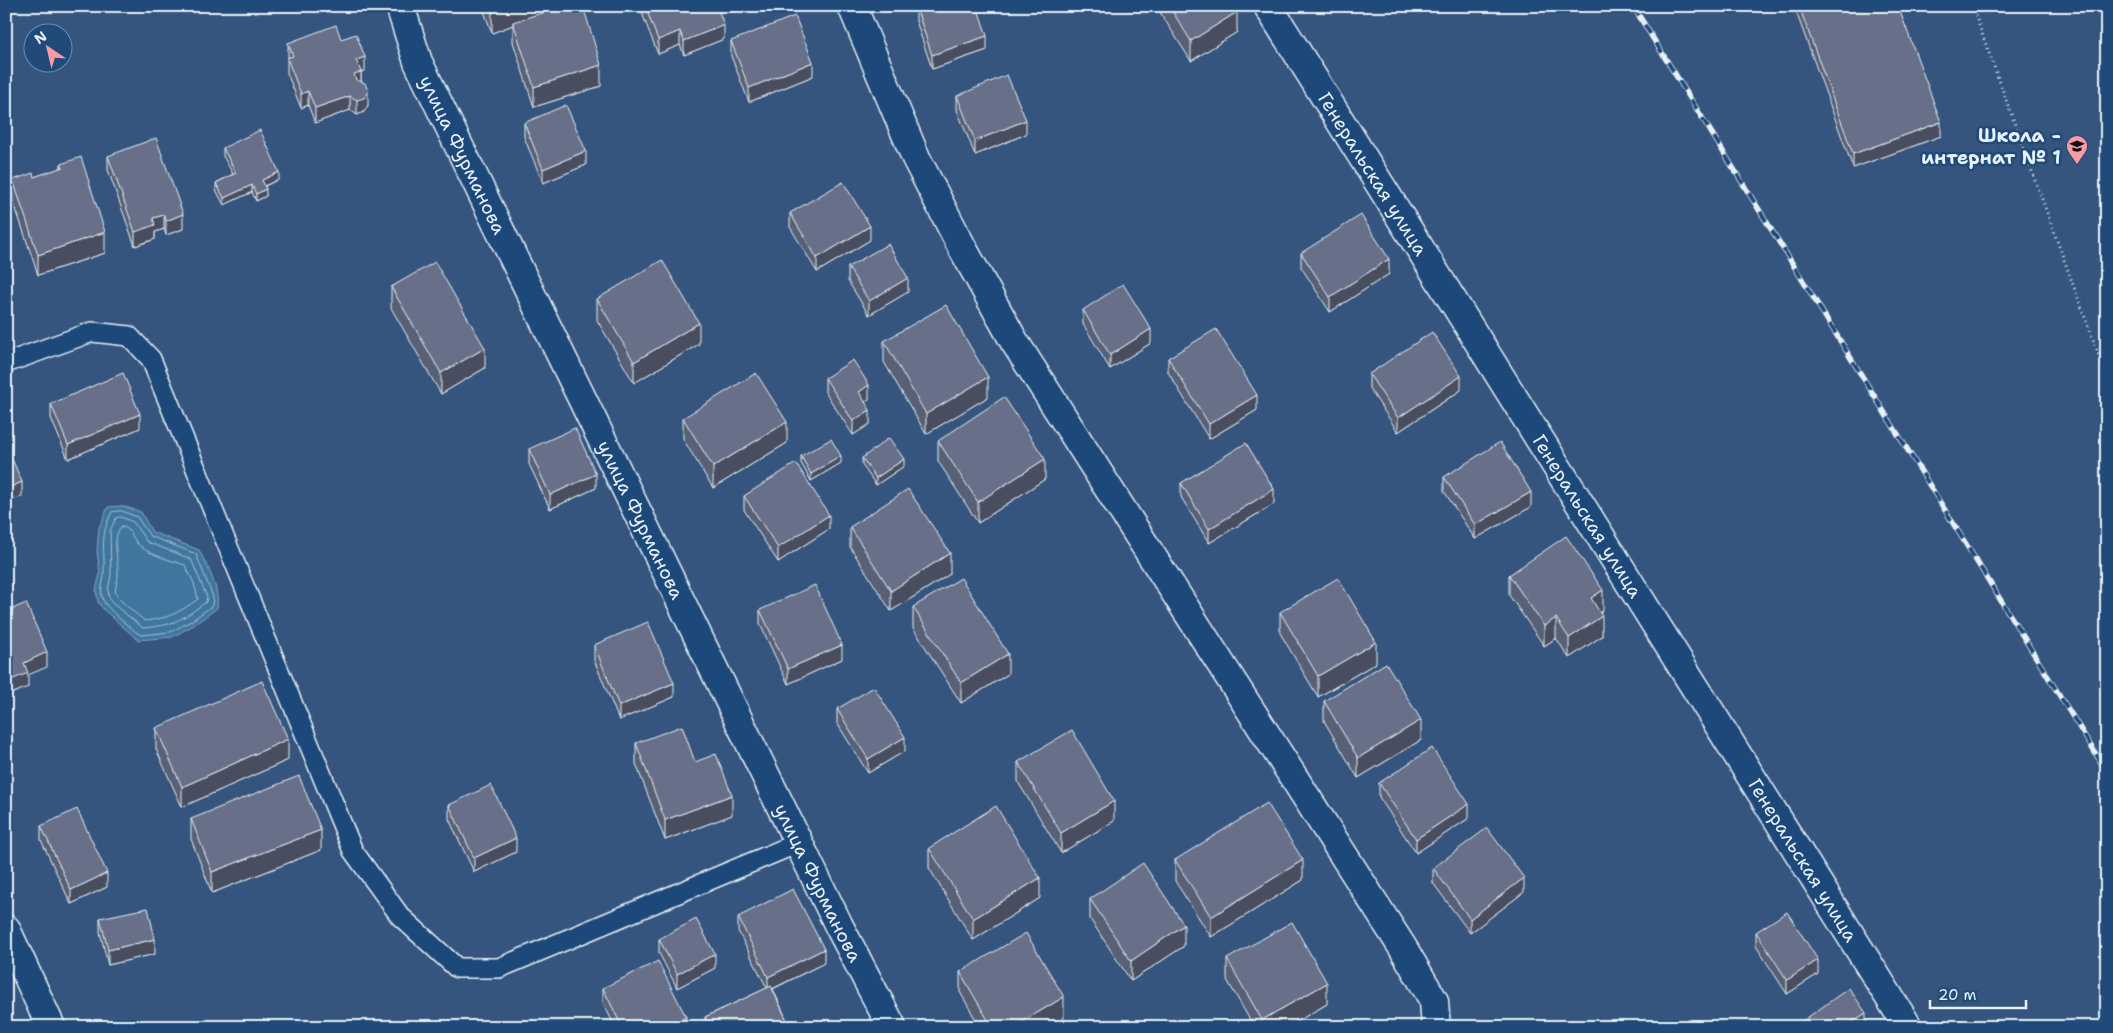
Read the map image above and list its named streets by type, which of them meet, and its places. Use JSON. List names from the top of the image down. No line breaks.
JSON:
{"streets":{"street":["улица Фурманова","Генеральская улица"]},"places":{"school or university":["Школа - интернат № 1"]},"scale_bar":"20 m","north":"top left"}
